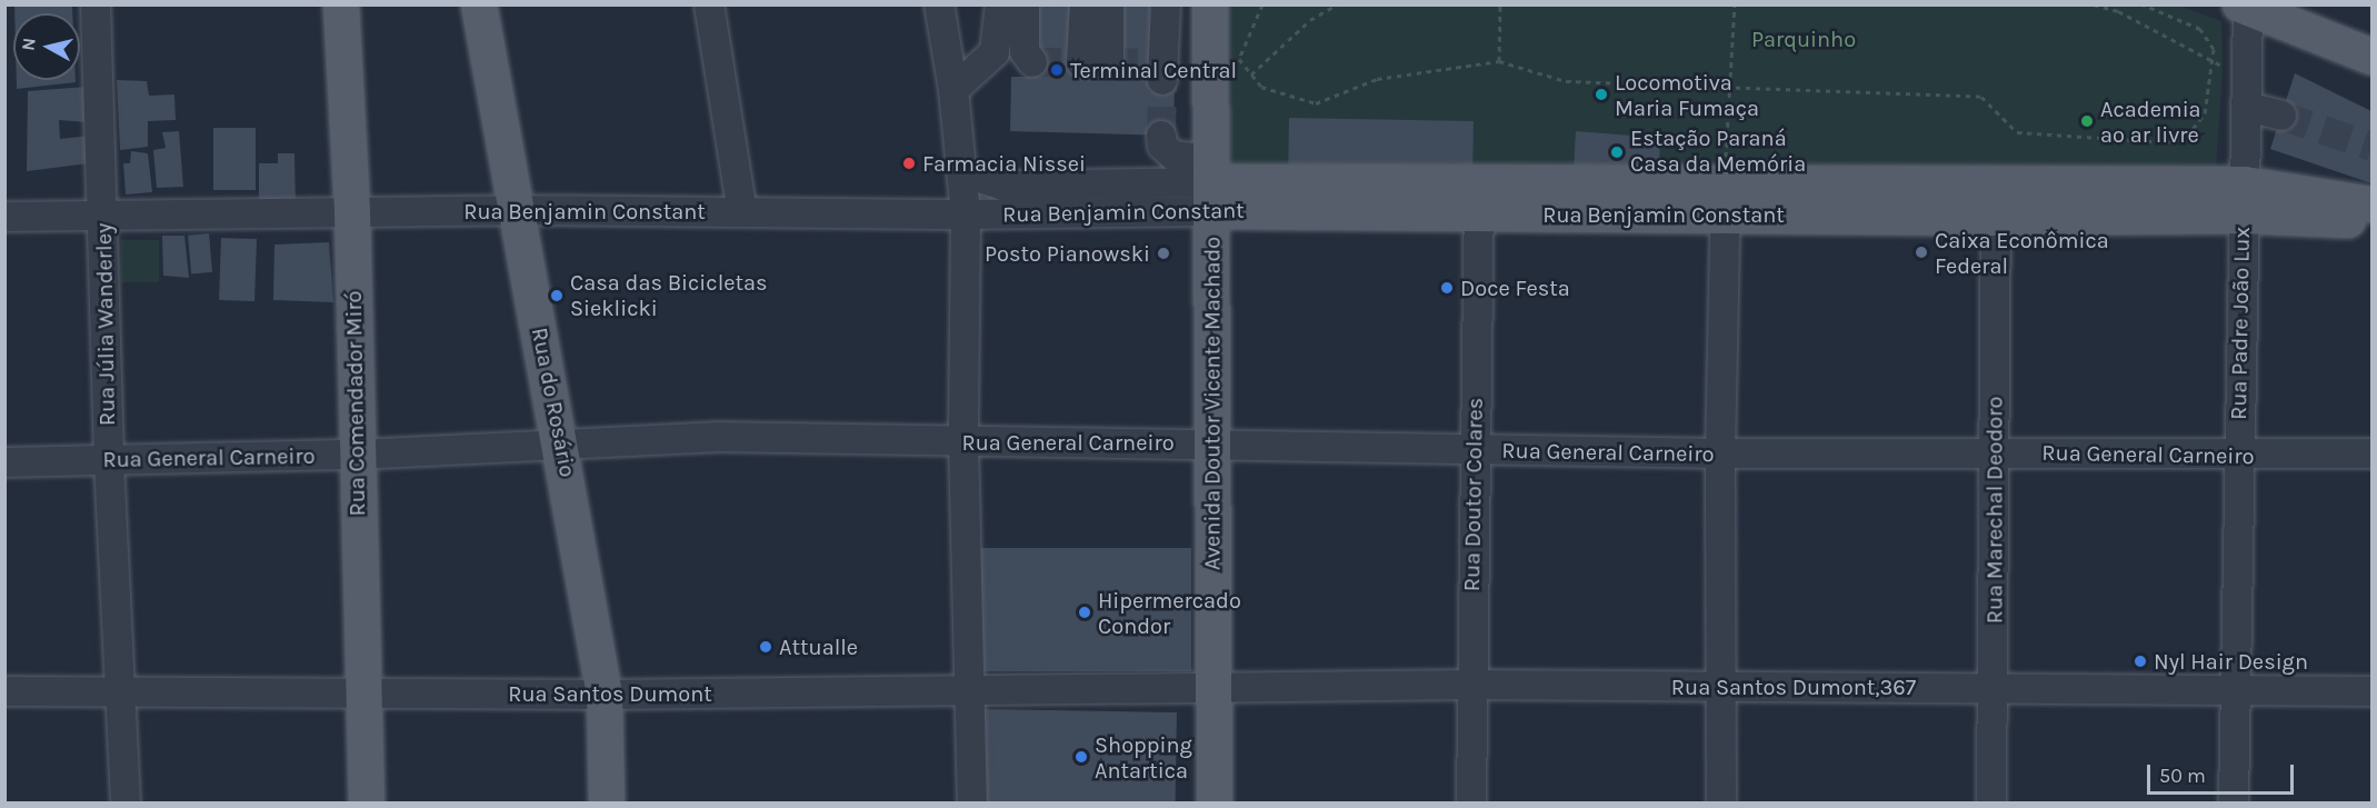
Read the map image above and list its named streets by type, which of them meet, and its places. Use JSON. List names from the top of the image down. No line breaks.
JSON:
{"streets":{"main road":["Rua Benjamin Constant","Rua do Rosário","Rua Comendador Miró","Avenida Doutor Vicente Machado"],"street":["Rua Padre João Lux","Rua Júlia Wanderley","Rua General Carneiro","Rua Doutor Colares","Rua Marechal Deodoro","Rua Santos Dumont,367","Rua Santos Dumont"]},"crossings":[["Rua Benjamin Constant","Rua Padre João Lux"],["Rua Benjamin Constant","Rua Júlia Wanderley"],["Rua Benjamin Constant","Rua do Rosário"],["Rua Benjamin Constant","Rua Comendador Miró"],["Rua Benjamin Constant","Avenida Doutor Vicente Machado"],["Rua Benjamin Constant","Rua Doutor Colares"],["Rua Benjamin Constant","Rua Marechal Deodoro"],["Rua Padre João Lux","Rua General Carneiro"],["Rua Padre João Lux","Rua Santos Dumont,367"],["Rua Júlia Wanderley","Rua General Carneiro"],["Rua Júlia Wanderley","Rua Santos Dumont"],["Rua do Rosário","Rua General Carneiro"],["Rua do Rosário","Rua Santos Dumont"],["Rua Comendador Miró","Rua General Carneiro"],["Rua Comendador Miró","Rua Santos Dumont"],["Avenida Doutor Vicente Machado","Rua General Carneiro"],["Avenida Doutor Vicente Machado","Rua Santos Dumont,367"],["Avenida Doutor Vicente Machado","Rua Santos Dumont"],["Rua General Carneiro","Rua Doutor Colares"],["Rua General Carneiro","Rua Marechal Deodoro"],["Rua Doutor Colares","Rua Santos Dumont,367"],["Rua Marechal Deodoro","Rua Santos Dumont,367"],["Rua Santos Dumont,367","Rua Santos Dumont"]],"parks":["Parquinho"],"places":["Terminal Central","Locomotiva Maria Fumaça","Academia ao ar livre","Estação Paraná Casa da Memória","Farmacia Nissei","Caixa Econômica Federal","Posto Pianowski","Doce Festa","Casa das Bicicletas Sieklicki","Hipermercado Condor","Attualle","Nyl Hair Design","Shopping Antartica"],"scale_bar":"50 m","north":"left"}
